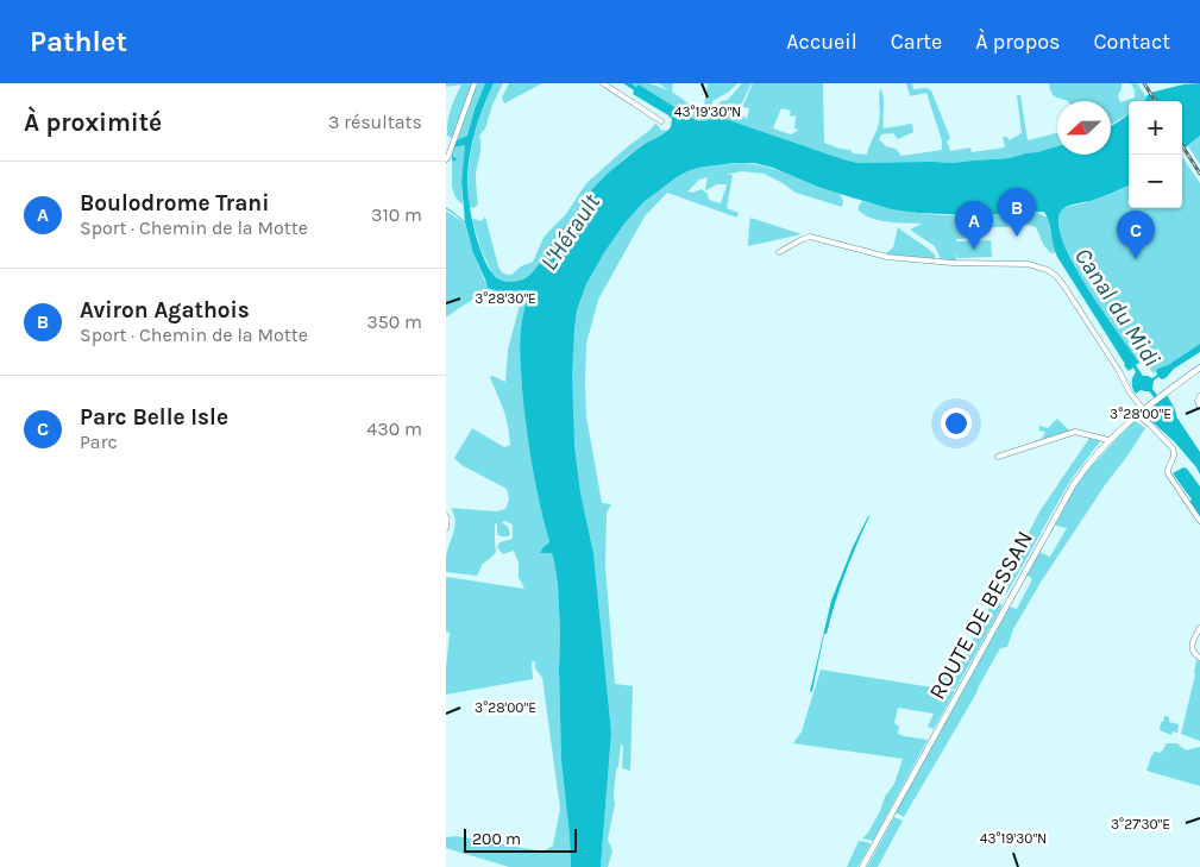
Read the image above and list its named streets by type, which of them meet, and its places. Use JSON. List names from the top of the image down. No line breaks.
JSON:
{"streets":{"main road":["ROUTE DE BESSAN"]},"water":["L'Hérault","Canal du Midi"],"scale_bar":"200 m","north":"left","page":{"header":"Pathlet","nav":["Accueil","Carte","À propos","Contact"],"heading":["À proximité","3 résultats"],"map_buttons":["+","−"],"list":[{"mark":"A","name":"Boulodrome Trani","note":"Sport · Chemin de la Motte","value":"310 m"},{"mark":"B","name":"Aviron Agathois","note":"Sport · Chemin de la Motte","value":"350 m"},{"mark":"C","name":"Parc Belle Isle","note":"Parc","value":"430 m"}],"pins":["B","A","C"],"scale":"200 m"},"coordinates":["43°19'30\"N","3°28'30\"E","3°28'00\"E","3°27'30\"E"]}
